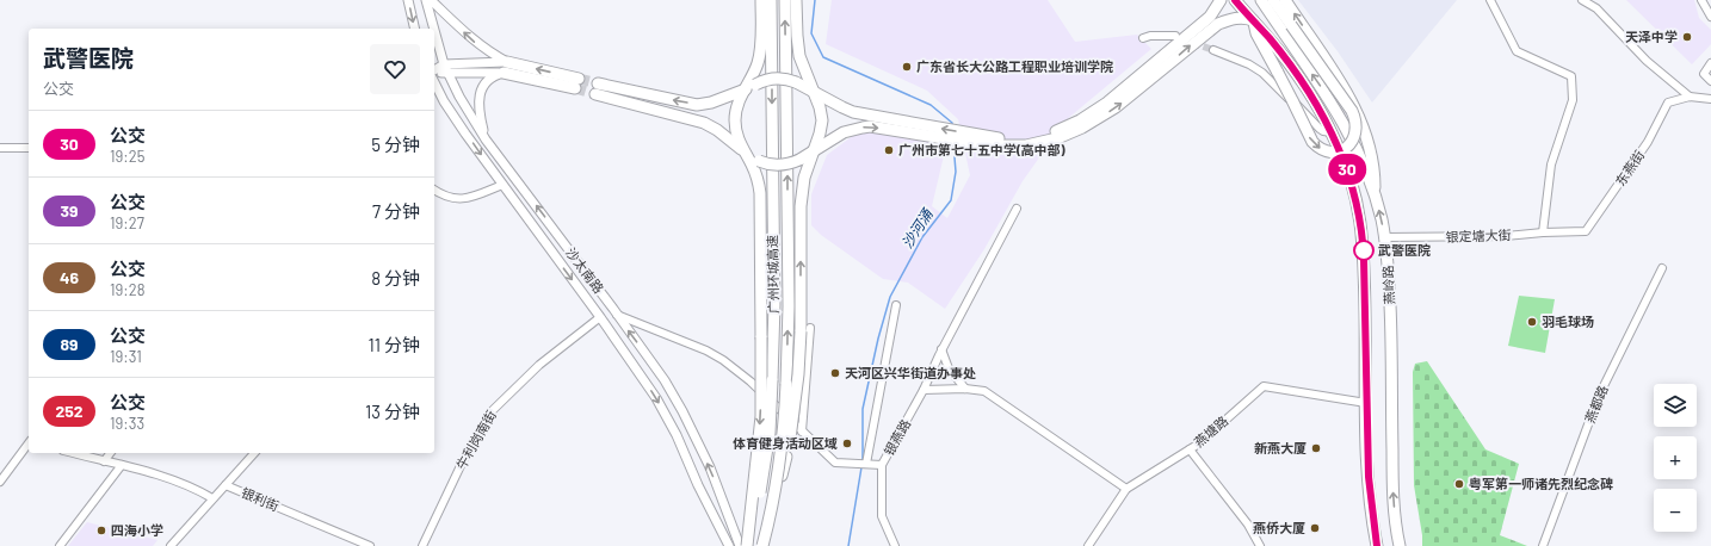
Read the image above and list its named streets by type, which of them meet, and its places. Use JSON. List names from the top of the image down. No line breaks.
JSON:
{"streets":{"highway":["广州环城高速","燕岭路"],"main road":["沙太南路"],"street":["东燕街","银定塘大街","燕都路","燕塘路","银燕路","牛利岗南街","银利街"]},"crossings":[["东燕街","银定塘大街"],["银定塘大街","燕岭路"],["沙太南路","银燕路"],["沙太南路","牛利岗南街"],["燕岭路","燕塘路"]],"water":["沙河涌"],"places":["天泽中学","广东省长大公路工程职业培训学院","广州市第七十五中学(高中部)","武警医院","羽毛球场","天河区兴华街道办事处","体育健身活动区域","新燕大厦","粤军第一师诸先烈纪念碑","燕侨大厦","四海小学"],"lines":["bus line 30"],"page":{"on_map":"30","heading":["武警医院","公交"],"list":[{"mark":"30","name":"公交","note":"19:25","value":"5 分钟"},{"mark":"39","name":"公交","note":"19:27","value":"7 分钟"},{"mark":"46","name":"公交","note":"19:28","value":"8 分钟"},{"mark":"89","name":"公交","note":"19:31","value":"11 分钟"},{"mark":"252","name":"公交","note":"19:33","value":"13 分钟"}],"map_buttons":["+","−"]}}
